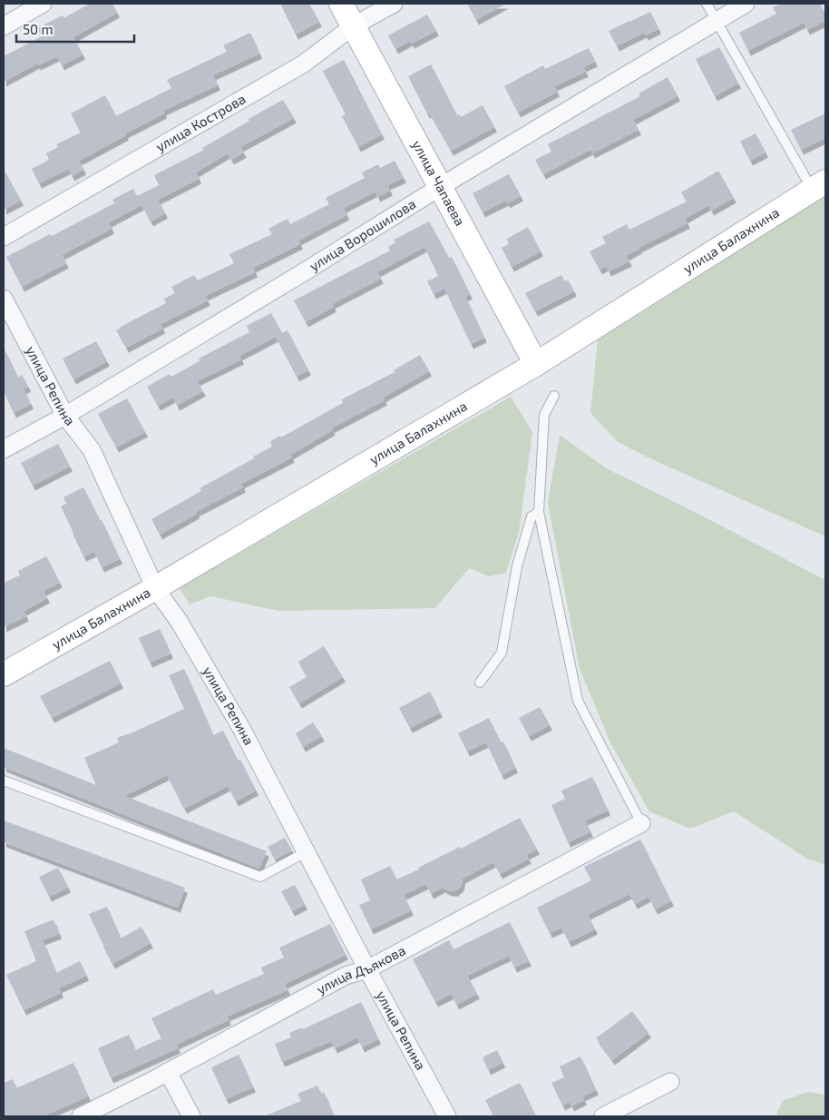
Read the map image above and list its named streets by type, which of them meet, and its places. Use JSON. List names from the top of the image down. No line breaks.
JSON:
{"streets":{"street":["улица Кострова","улица Чапаева","улица Ворошилова","улица Балахнина","улица Репина","улица Дъякова"]},"crossings":[["улица Кострова","улица Чапаева"],["улица Чапаева","улица Ворошилова"],["улица Чапаева","улица Балахнина"],["улица Ворошилова","улица Репина"],["улица Балахнина","улица Репина"],["улица Репина","улица Дъякова"]],"scale_bar":"50 m"}
